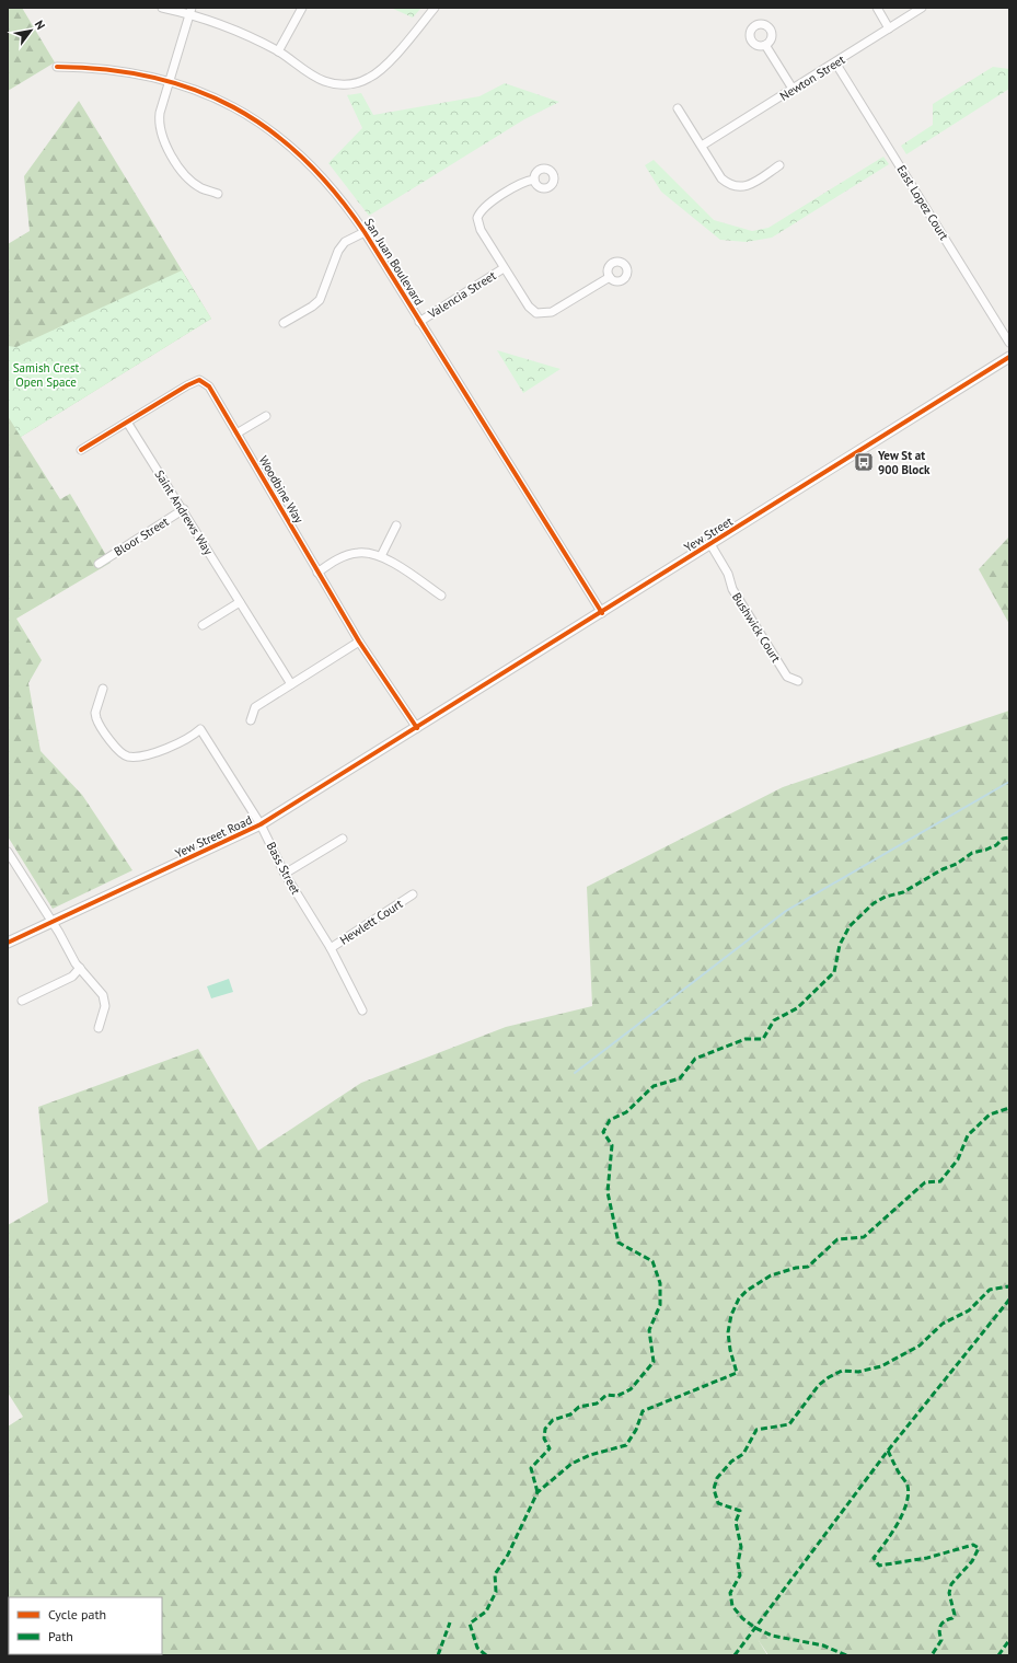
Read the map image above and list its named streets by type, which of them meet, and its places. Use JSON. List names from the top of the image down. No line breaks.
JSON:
{"streets":{"street":["Newton Street","East Lopez Court","San Juan Boulevard","Valencia Street","Woodbine Way","Saint Andrews Way","Yew Street","Bloor Street","Bushwick Court","Yew Street Road","Bass Street","Hewlett Court"]},"crossings":[["Newton Street","East Lopez Court"],["San Juan Boulevard","Valencia Street"],["San Juan Boulevard","Yew Street"],["Woodbine Way","Saint Andrews Way"],["Woodbine Way","Yew Street"],["Woodbine Way","Yew Street Road"],["Saint Andrews Way","Bloor Street"],["Yew Street","Bushwick Court"],["Yew Street","Yew Street Road"],["Yew Street Road","Bass Street"],["Bass Street","Hewlett Court"]],"parks":["Samish Crest Open Space"],"places":{"bus stop":["Yew St at 900 Block"]},"legend":["Cycle path","Path"],"north":"top right"}
